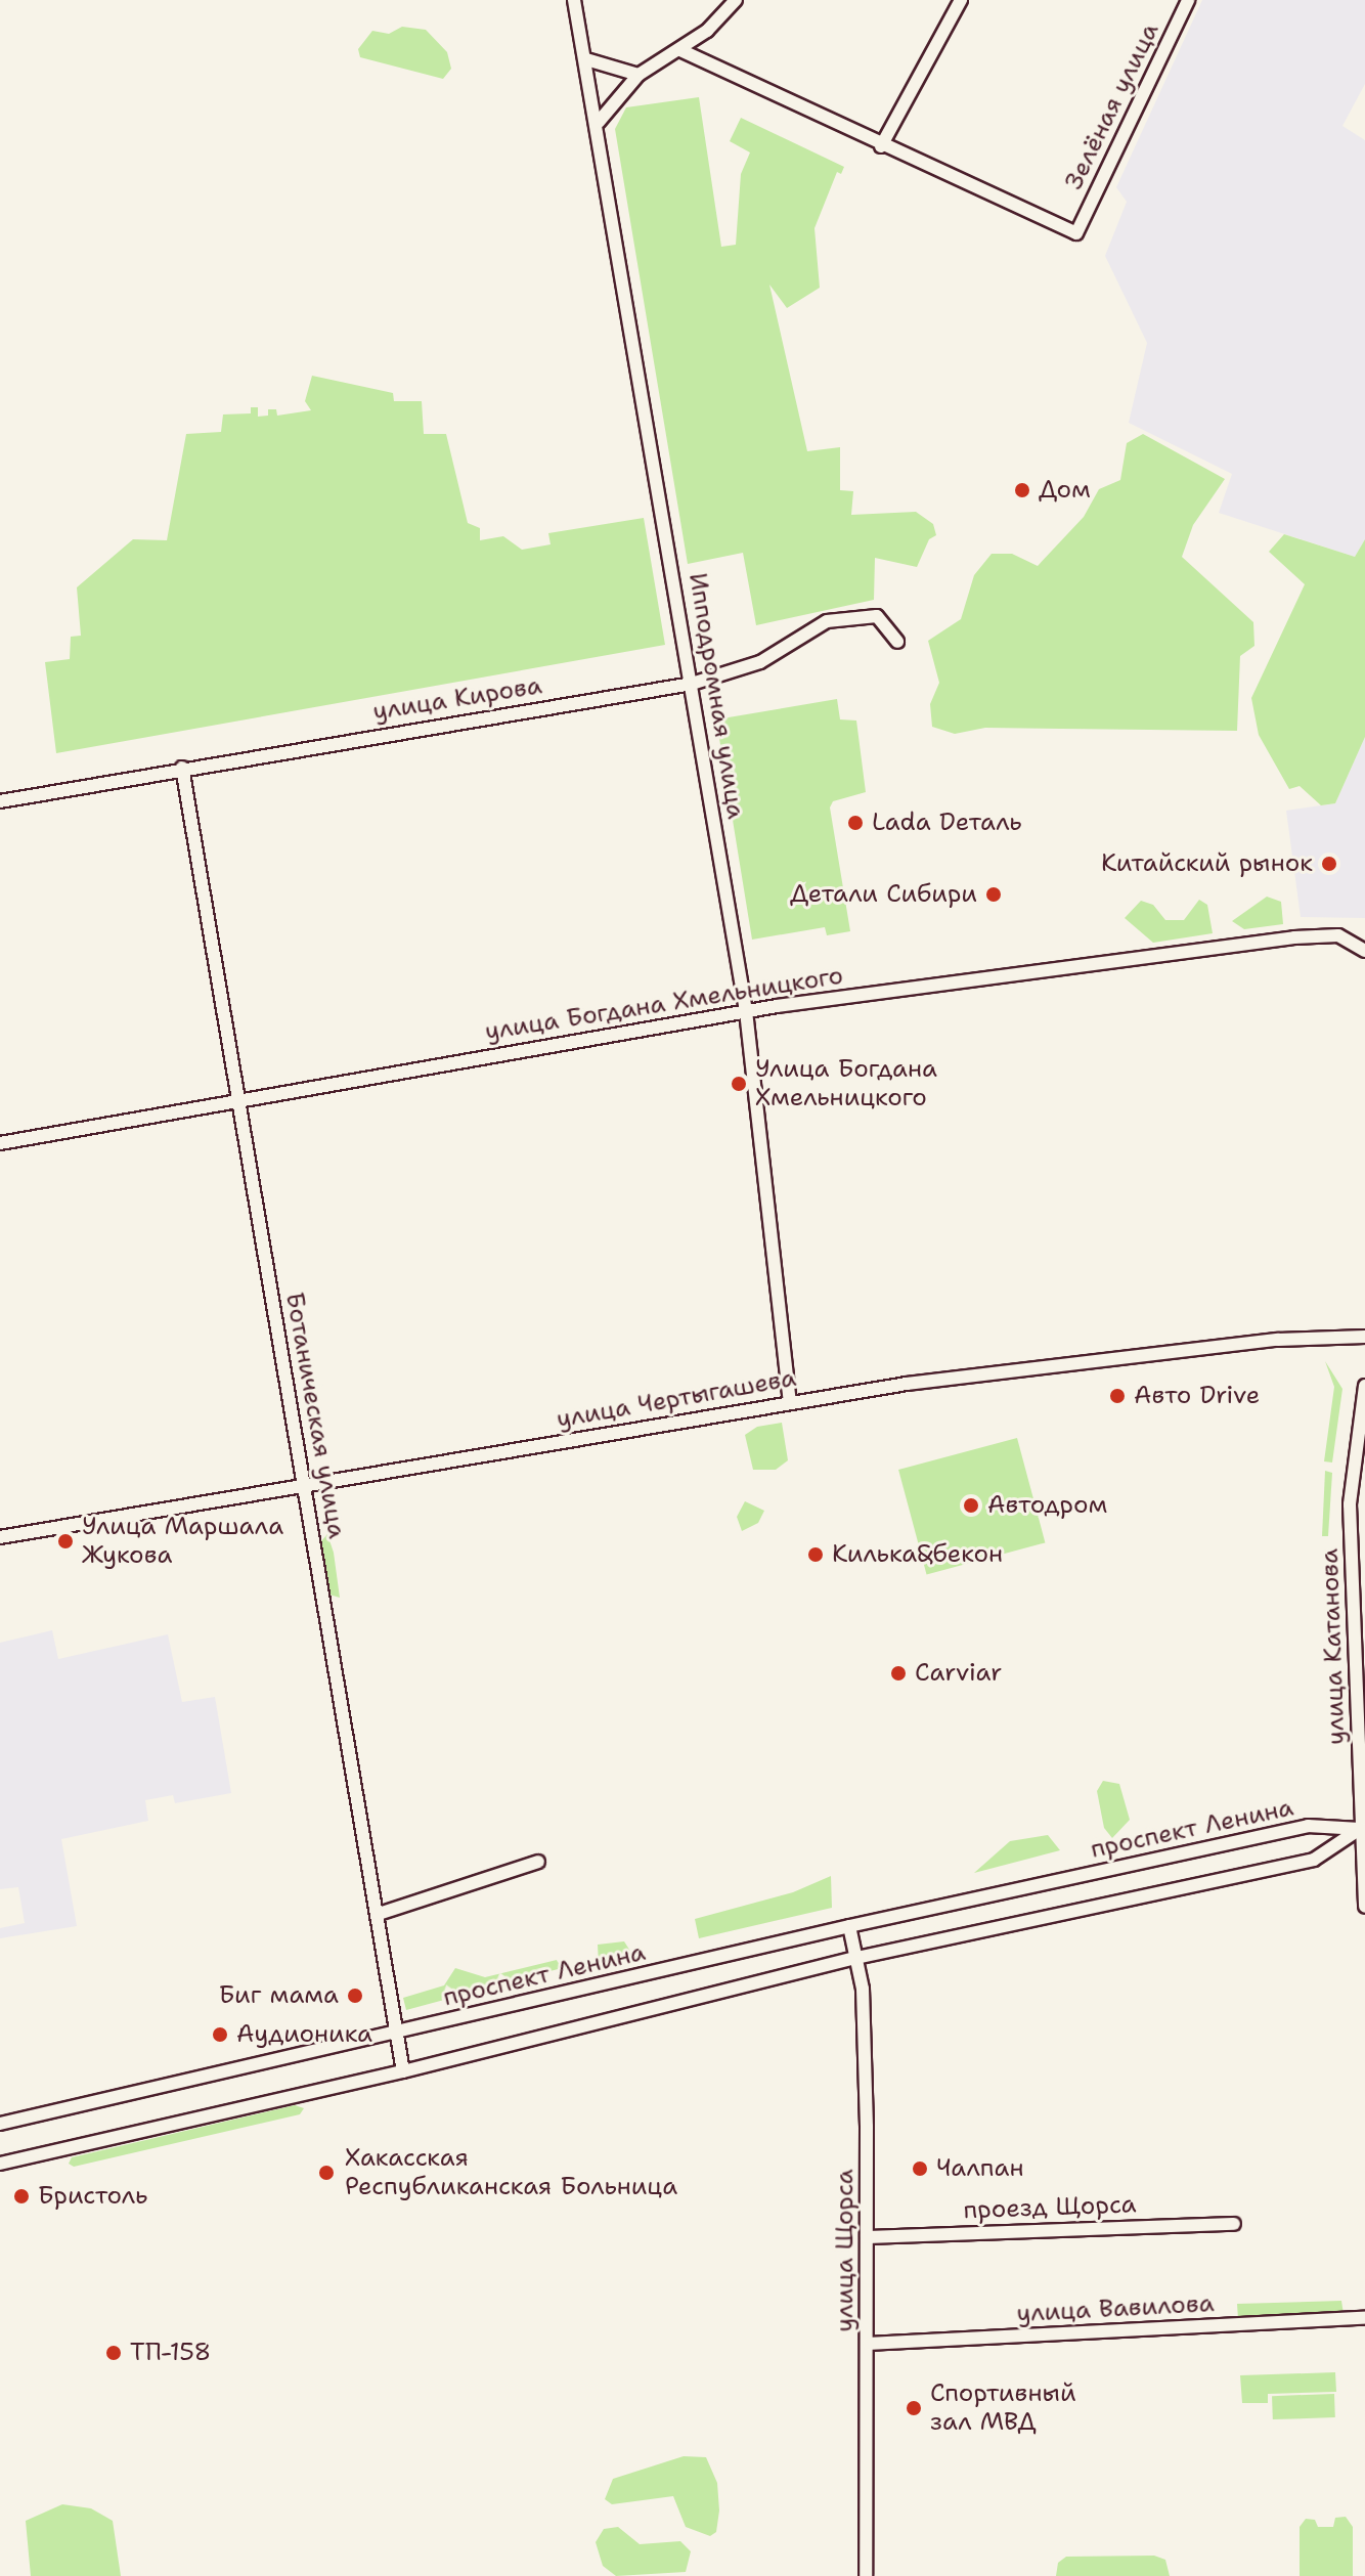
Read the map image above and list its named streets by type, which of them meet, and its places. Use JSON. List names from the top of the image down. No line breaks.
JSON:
{"streets":{"street":["Зелёная улица","Ипподромная улица","улица Кирова","улица Богдана Хмельницкого","улица Чертыгашева","Ботаническая улица","улица Катанова","проспект Ленина","проезд Щорса","улица Щорса","улица Вавилова"]},"crossings":[["Ипподромная улица","улица Кирова"],["Ипподромная улица","улица Богдана Хмельницкого"],["Ипподромная улица","улица Чертыгашева"],["улица Кирова","Ботаническая улица"],["улица Богдана Хмельницкого","Ботаническая улица"],["улица Чертыгашева","Ботаническая улица"],["Ботаническая улица","проспект Ленина"],["улица Катанова","проспект Ленина"],["проспект Ленина","улица Щорса"],["проезд Щорса","улица Щорса"],["улица Щорса","улица Вавилова"]],"places":["Дом","Lada Dеталь","Китайский рынок","Детали Сибири","Улица Богдана Хмельницкого","Авто Drive","Автодром","Улица Маршала Жукова","Килька&бекон","Carviar","Биг мама","Аудионика","Чалпан","Хакасская Республиканская Больница","Бристоль","ТП-158","Спортивный зал МВД"]}
